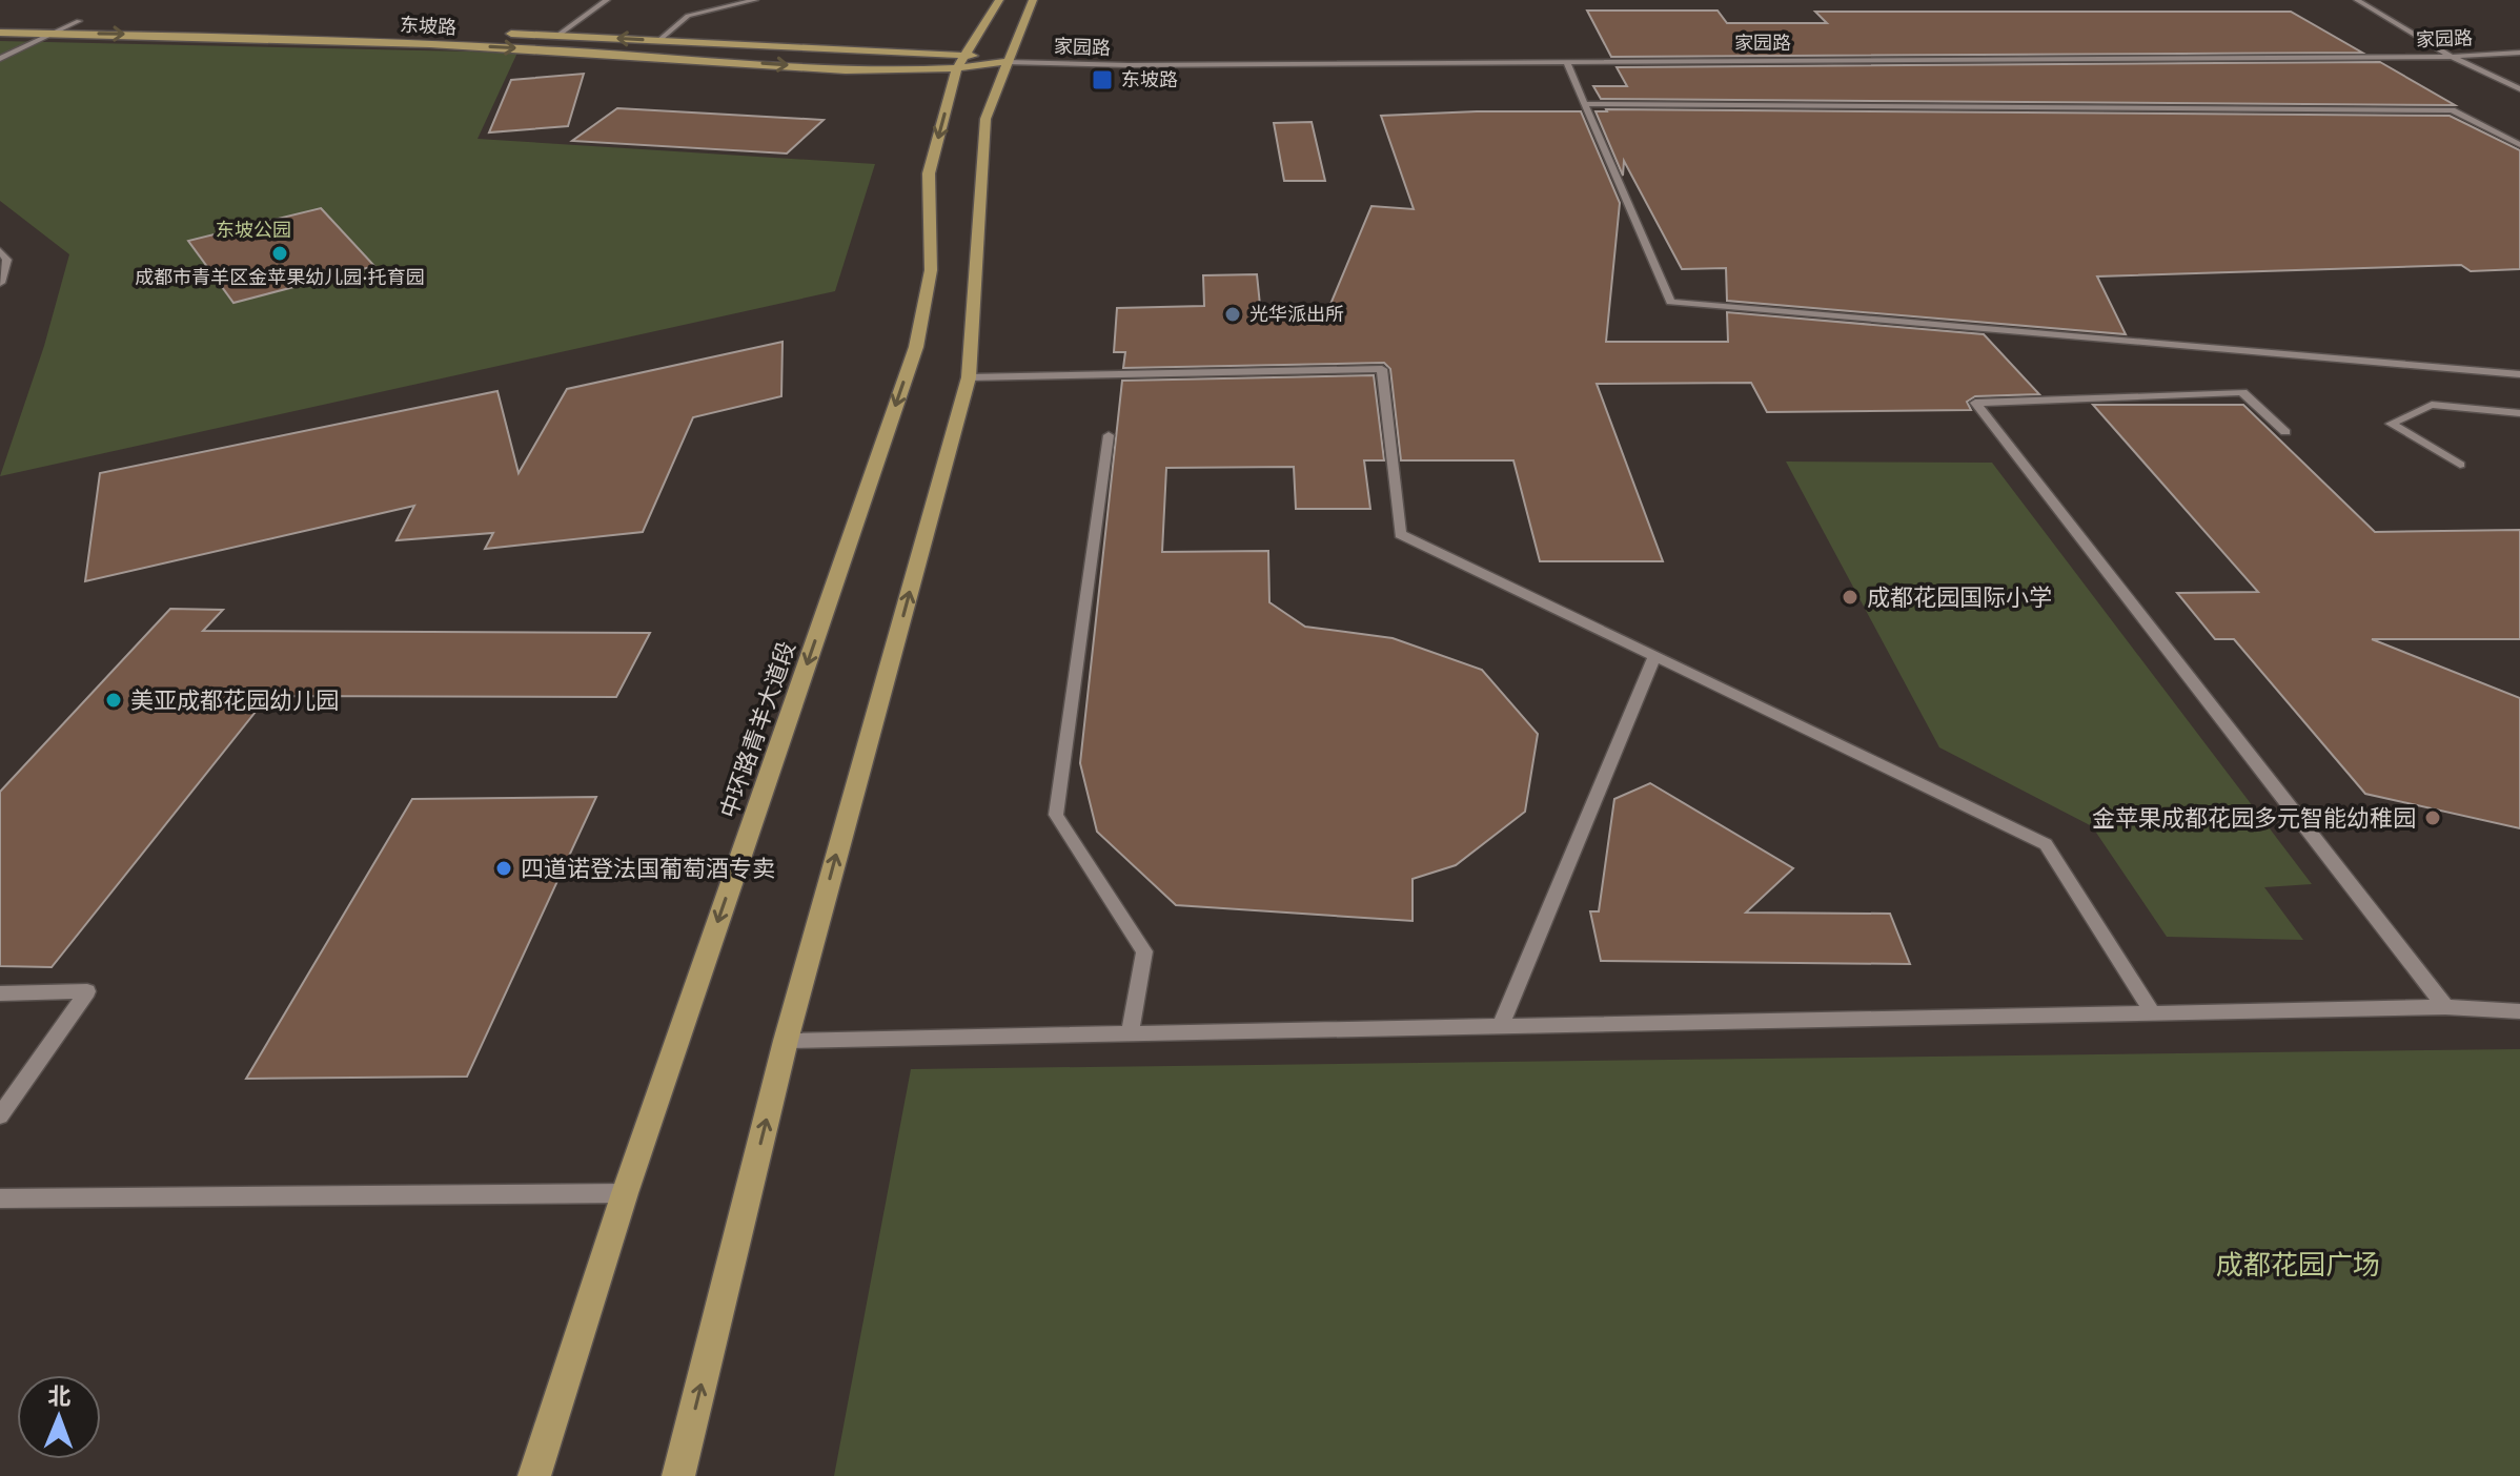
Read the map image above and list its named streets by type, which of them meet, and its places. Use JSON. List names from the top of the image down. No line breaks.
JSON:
{"streets":{"main road":["东坡路","中环路青羊大道段"],"street":["家园路"]},"crossings":[["东坡路","家园路"],["东坡路","中环路青羊大道段"]],"parks":["东坡公园","成都花园广场"],"places":{"transit":["东坡路"],"other":["成都市青羊区金苹果幼儿园·托育园","光华派出所","成都花园国际小学","美亚成都花园幼儿园","金苹果成都花园多元智能幼稚园","四道诺登法国葡萄酒专卖"]},"north":"top"}
